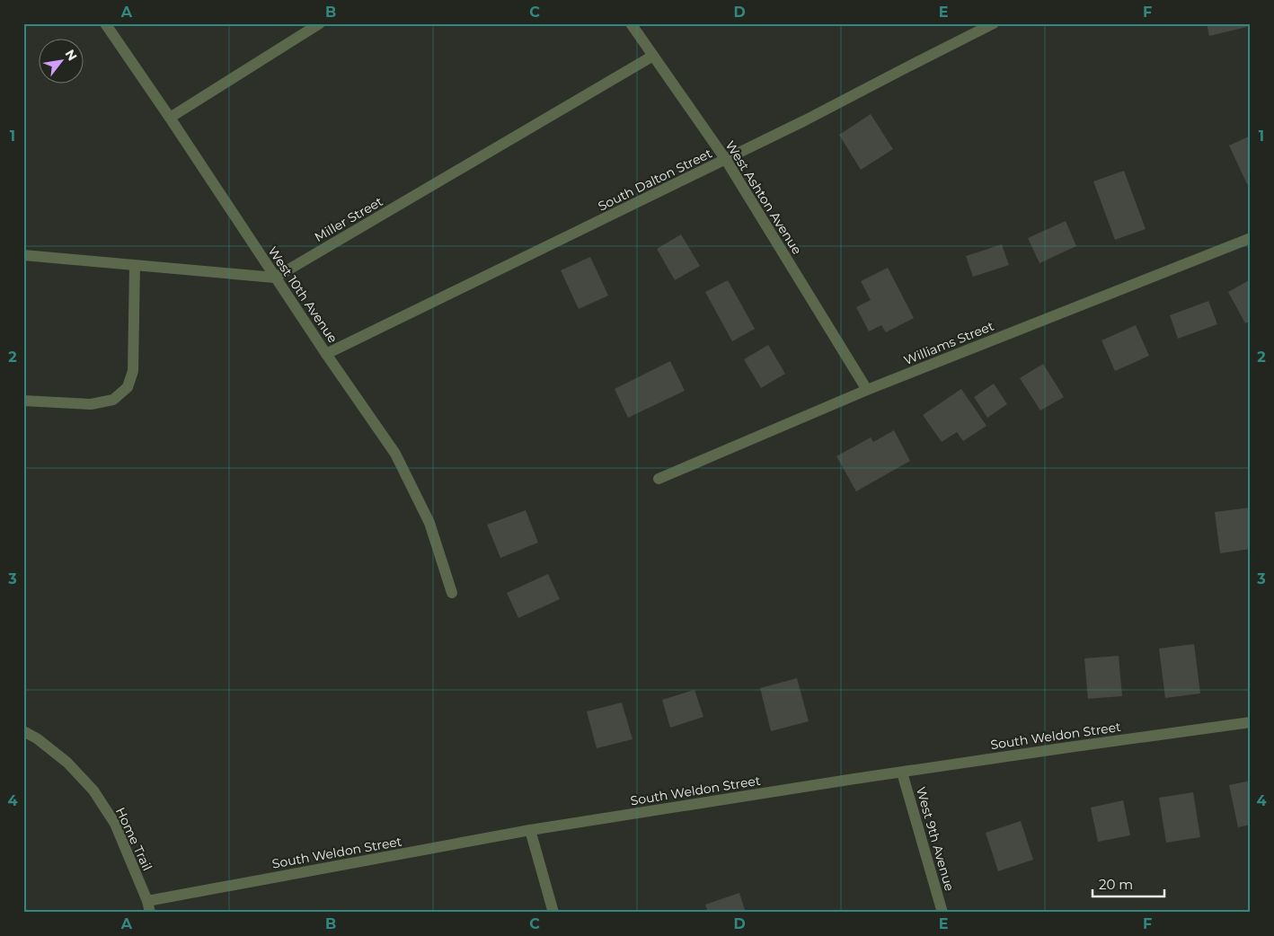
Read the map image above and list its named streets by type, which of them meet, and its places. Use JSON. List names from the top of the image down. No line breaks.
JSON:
{"streets":{"street":["South Dalton Street","West Ashton Avenue","Miller Street","West 10th Avenue","Williams Street","South Weldon Street","Home Trail","West 9th Avenue"]},"crossings":[["South Dalton Street","West Ashton Avenue"],["South Dalton Street","West 10th Avenue"],["West Ashton Avenue","Miller Street"],["West Ashton Avenue","Williams Street"],["Miller Street","West 10th Avenue"],["South Weldon Street","Home Trail"],["South Weldon Street","West 9th Avenue"]],"scale_bar":"20 m","north":"top right","grid":{"columns":["A","B","C","D","E","F"],"rows":["1","2","3","4"]}}
